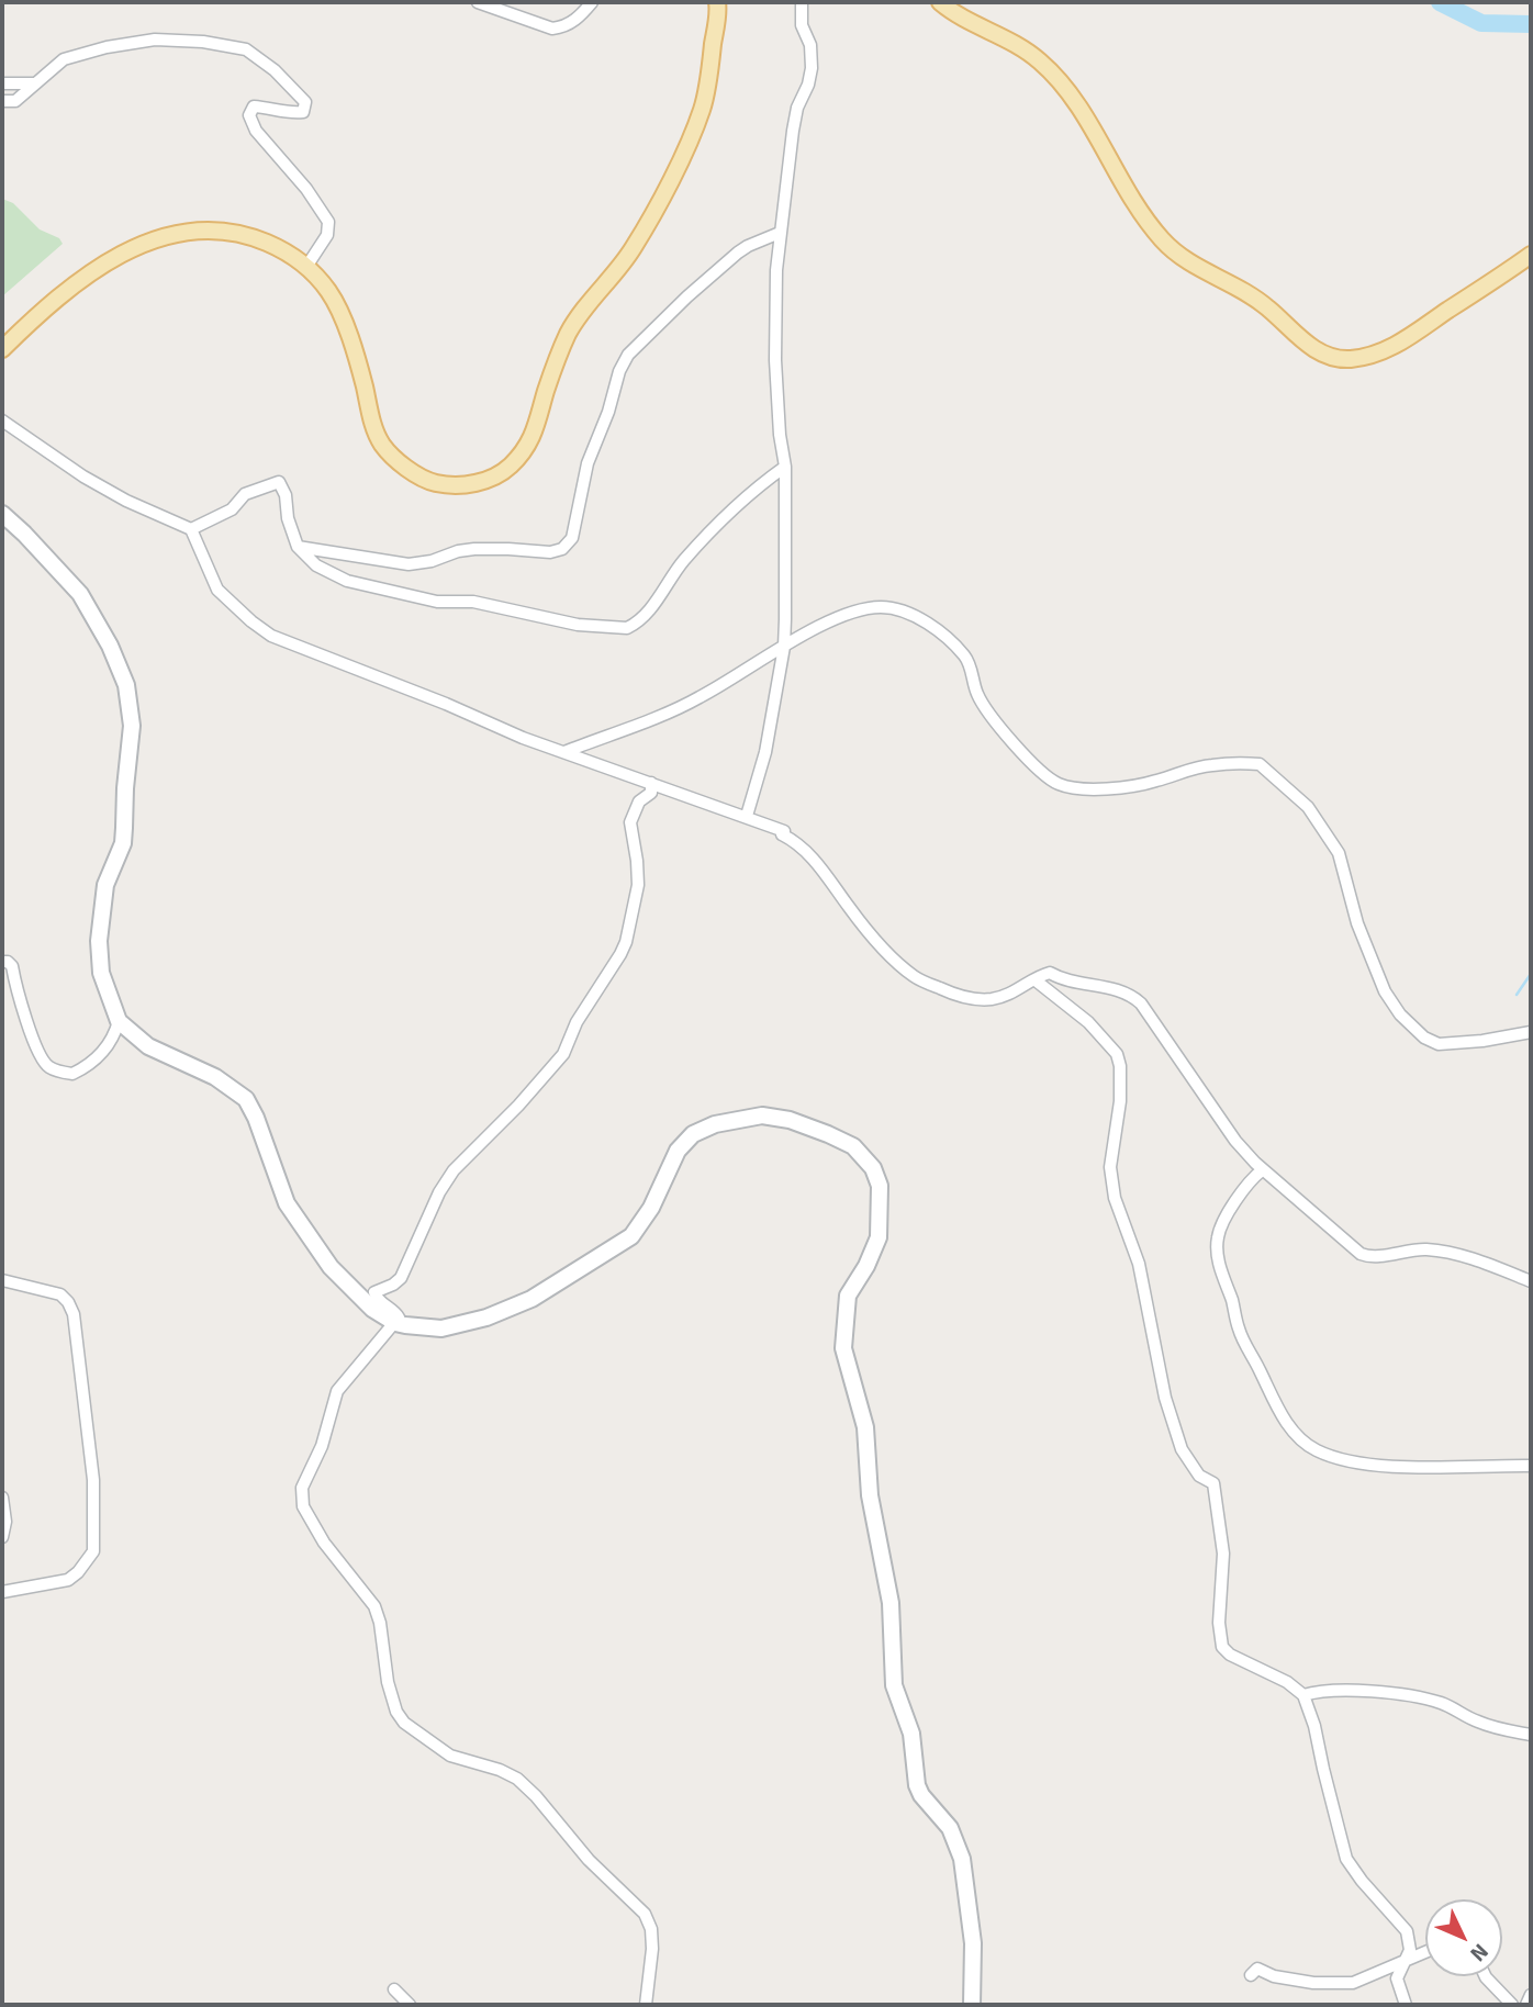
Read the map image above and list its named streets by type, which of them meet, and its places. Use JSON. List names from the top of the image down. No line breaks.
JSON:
{"north":"bottom right"}
